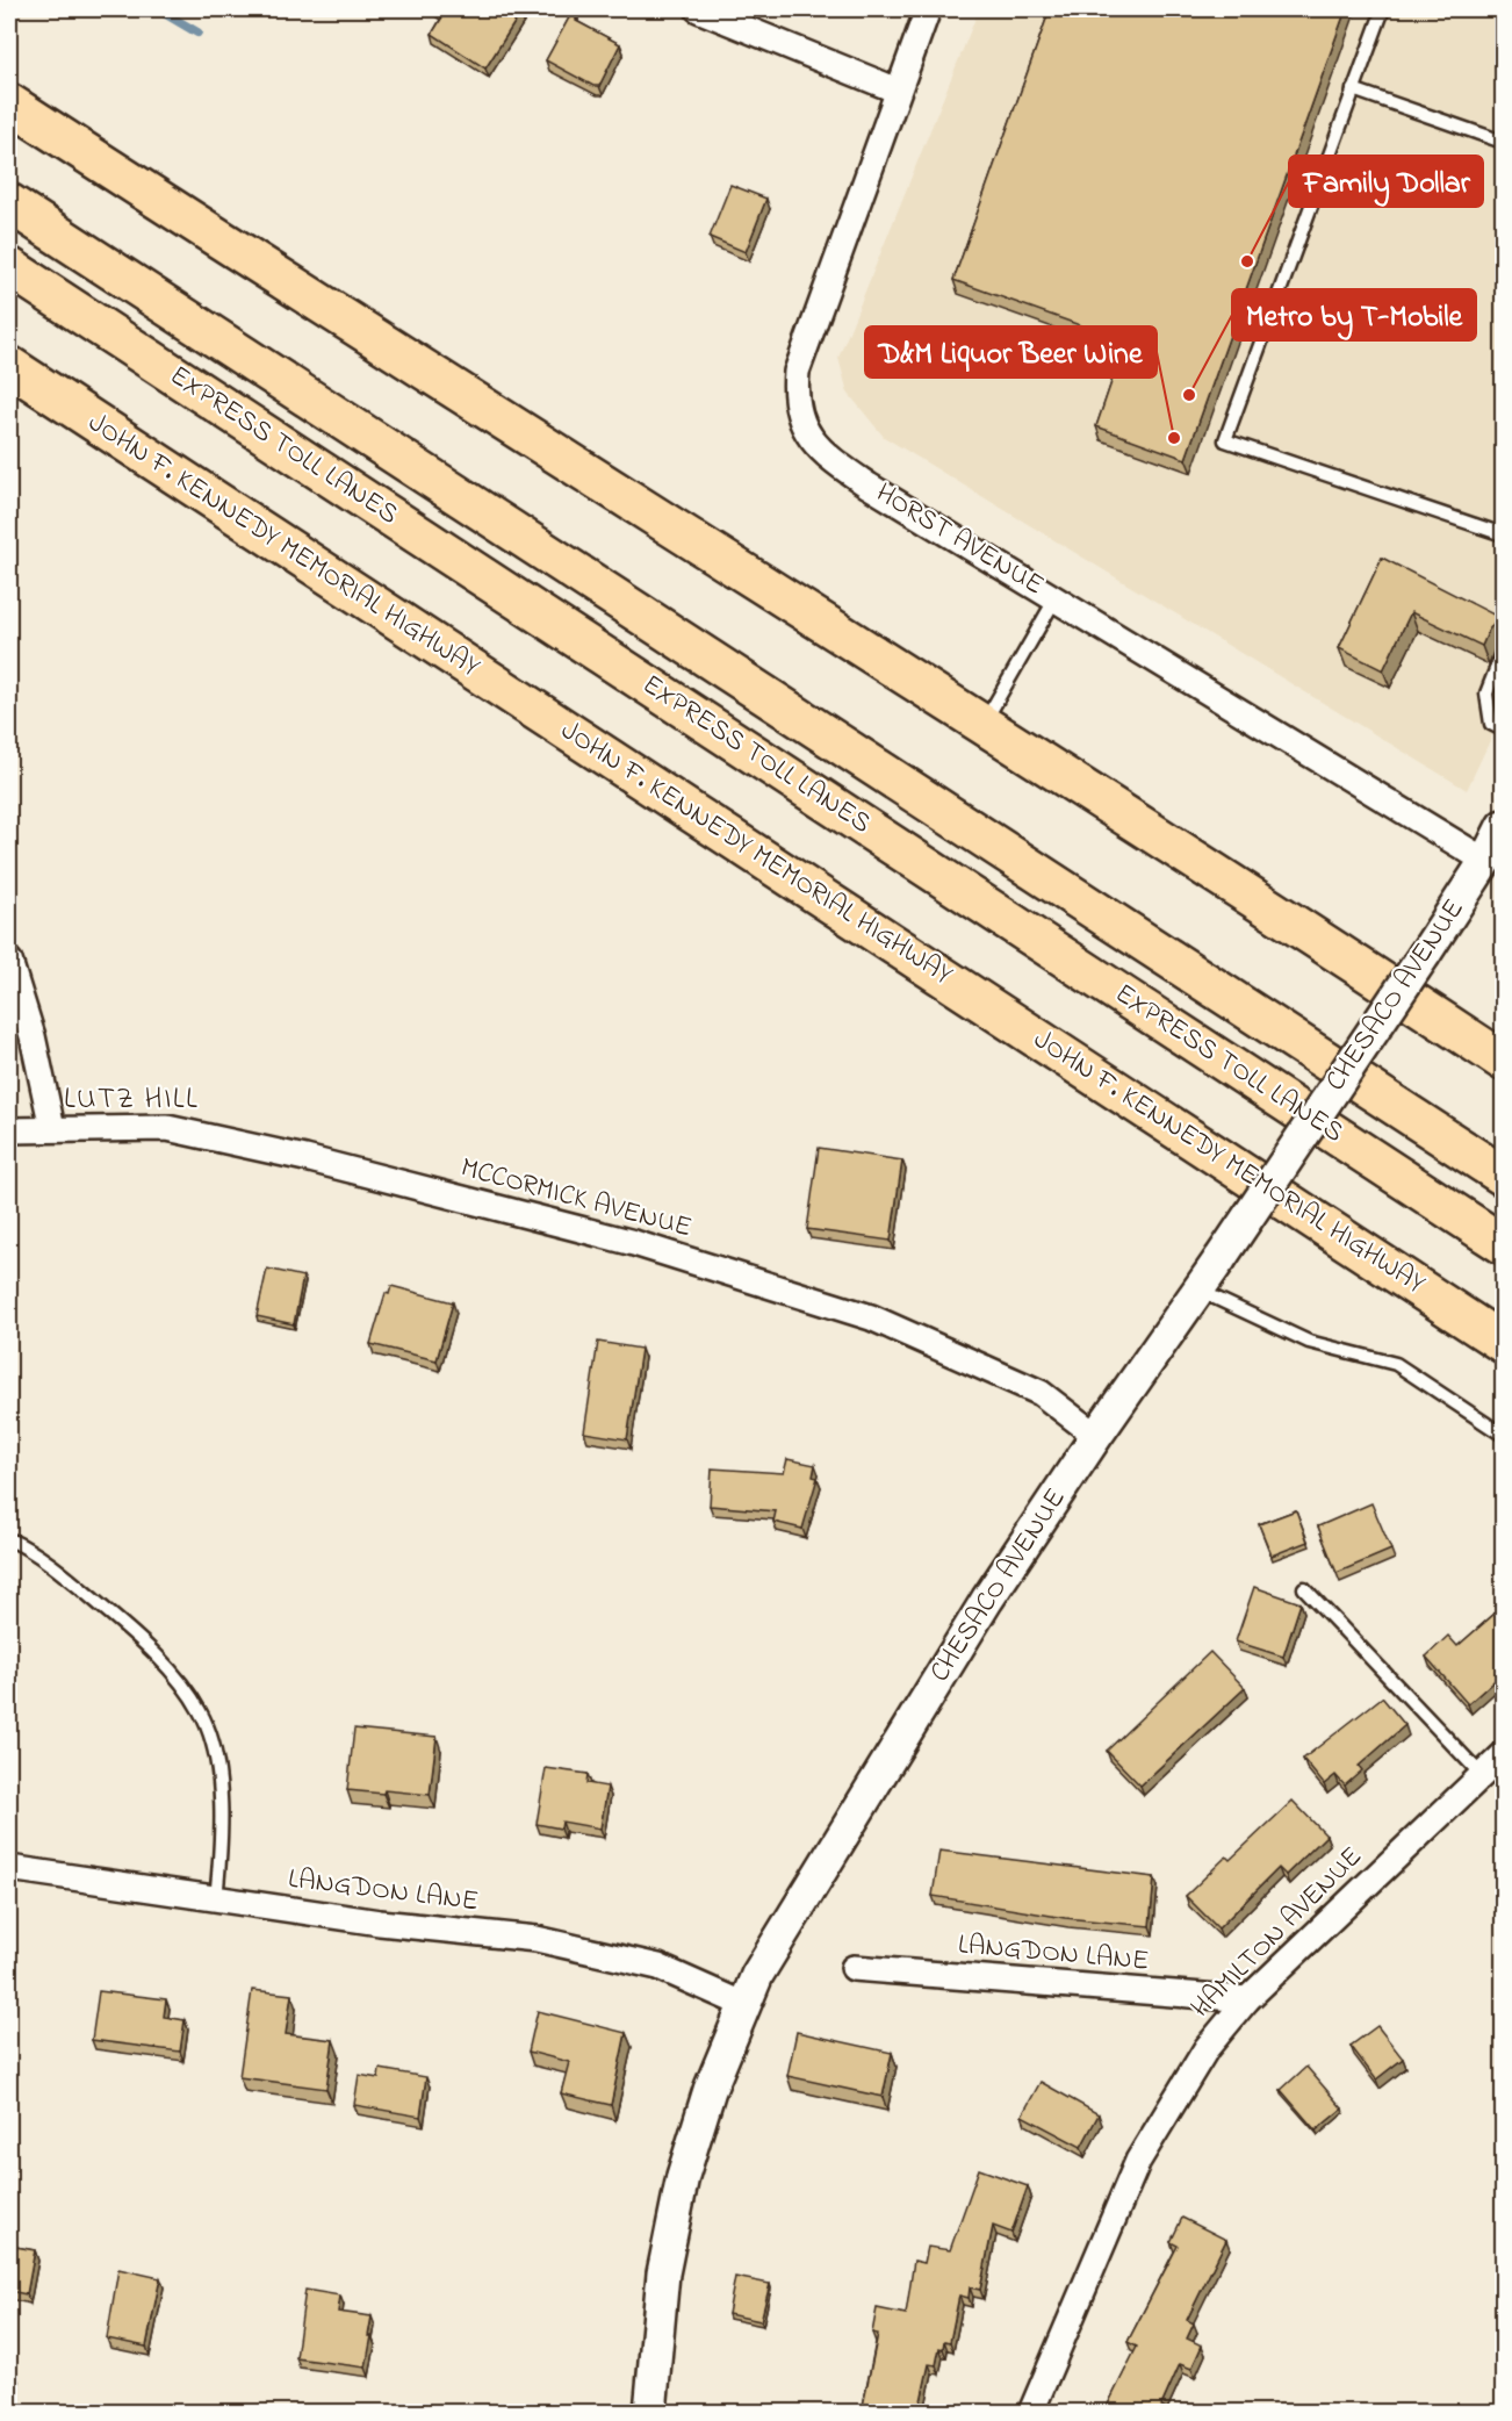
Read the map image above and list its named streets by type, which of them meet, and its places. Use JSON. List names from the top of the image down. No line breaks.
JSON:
{"streets":{"highway":["EXPRESS TOLL LANES","JOHN F. KENNEDY MEMORIAL HIGHWAY"],"street":["HORST AVENUE","CHESACO AVENUE","MCCORMICK AVENUE","LANGDON LANE","HAMILTON AVENUE"]},"crossings":[["HORST AVENUE","CHESACO AVENUE"],["CHESACO AVENUE","MCCORMICK AVENUE"],["CHESACO AVENUE","LANGDON LANE"],["LANGDON LANE","HAMILTON AVENUE"]],"districts":["LUTZ HILL"],"places":["Family Dollar","Metro by T-Mobile","D&M Liquor Beer Wine"]}
